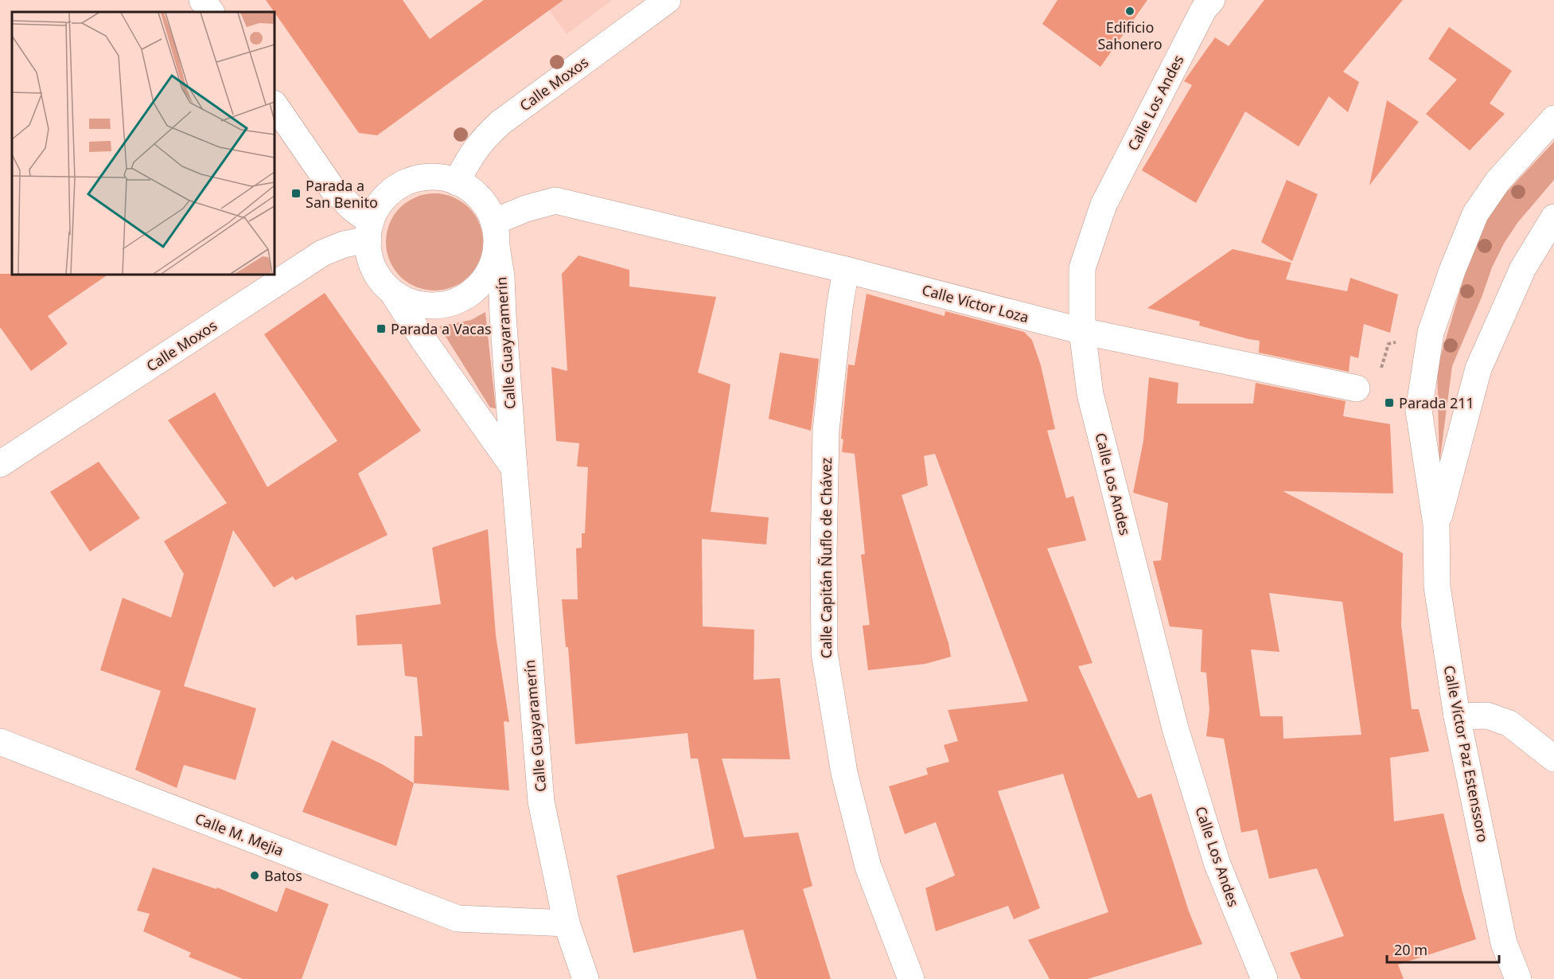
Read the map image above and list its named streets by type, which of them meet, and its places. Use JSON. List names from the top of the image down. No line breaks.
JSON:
{"streets":{"street":["Calle Moxos","Calle Los Andes","Calle Víctor Loza","Calle Guayaramerín","Calle Capitán Ñuflo de Chávez","Calle Víctor Paz Estenssoro","Calle M. Mejia"]},"crossings":[["Calle Moxos","Calle Víctor Loza"],["Calle Moxos","Calle Guayaramerín"],["Calle Los Andes","Calle Víctor Loza"],["Calle Víctor Loza","Calle Guayaramerín"],["Calle Víctor Loza","Calle Capitán Ñuflo de Chávez"],["Calle Guayaramerín","Calle M. Mejia"]],"places":{"other":["Edificio Sahonero","Batos"],"transit":["Parada a San Benito","Parada a Vacas","Parada 211"]},"scale_bar":"20 m"}
